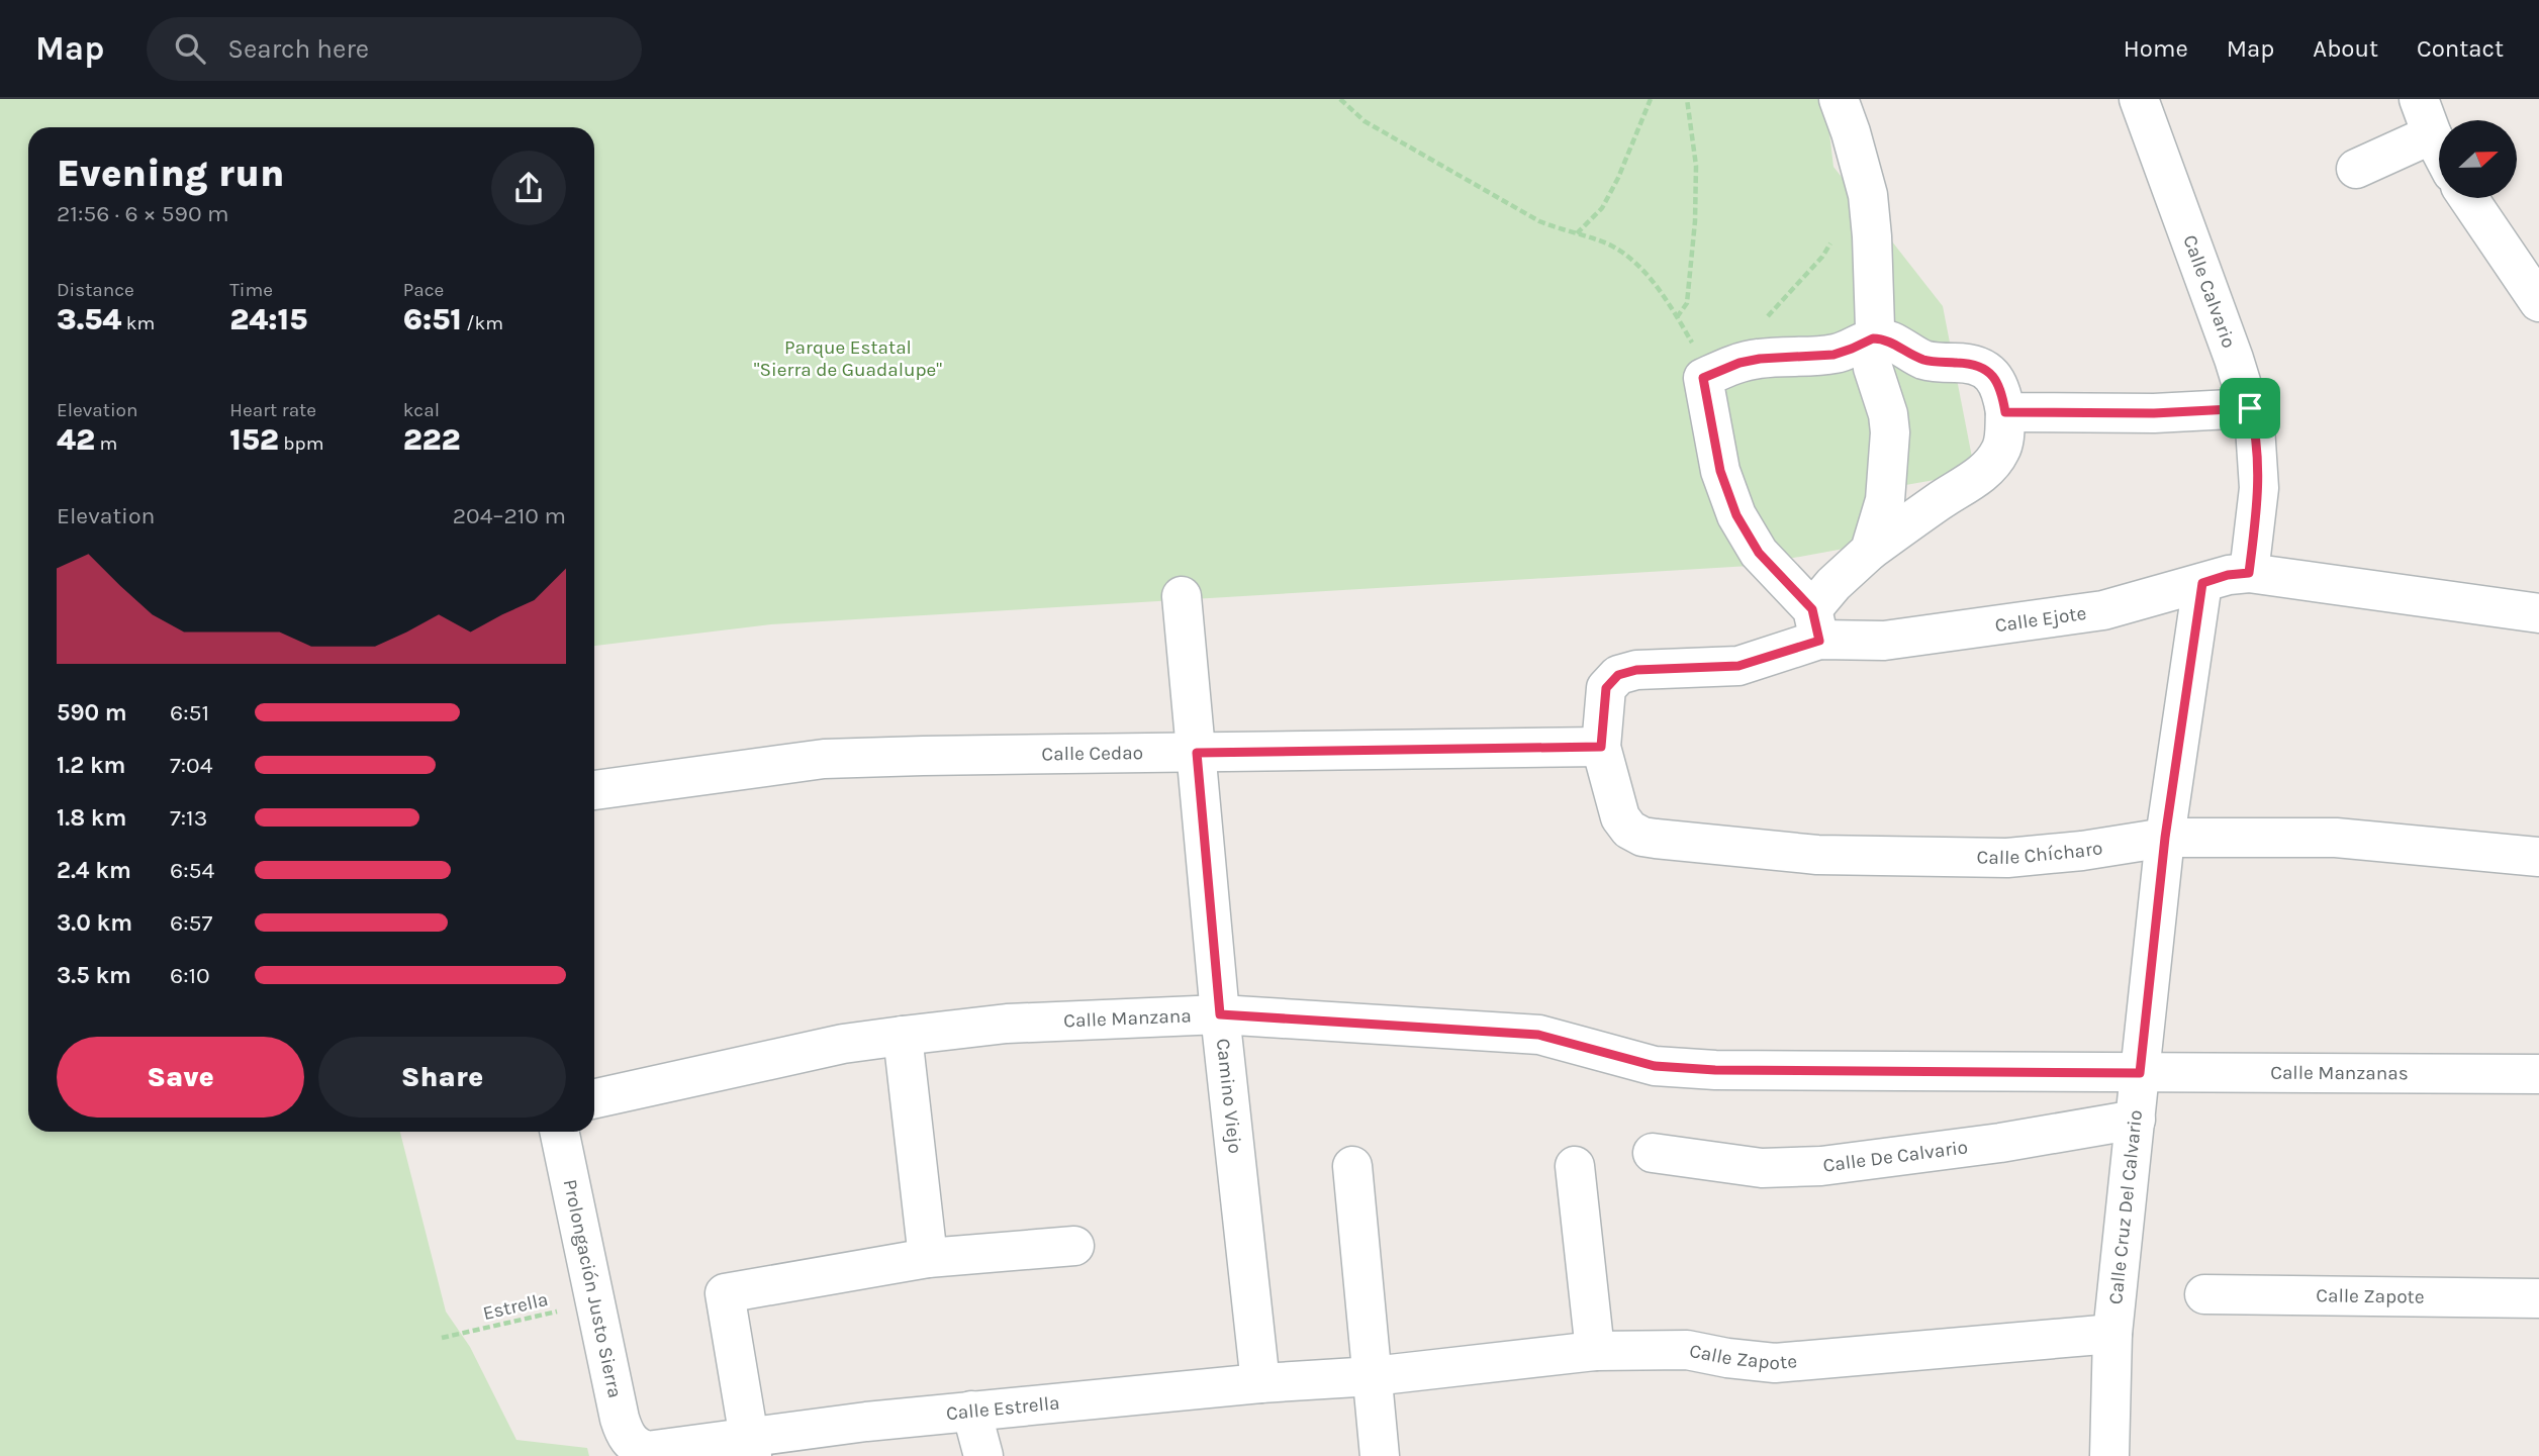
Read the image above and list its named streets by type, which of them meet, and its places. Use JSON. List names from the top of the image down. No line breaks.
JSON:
{"streets":{"street":["Calle Calvario","Calle Ejote","Calle Cedao","Calle Chícharo","Calle Manzana","Calle Manzanas","Camino Viejo","Calle De Calvario","Calle Cruz Del Calvario","Prolongación Justo Sierra","Calle Zapote","Calle Estrella"],"path":["Estrella"]},"crossings":[["Calle Calvario","Calle Ejote"],["Calle Ejote","Calle Cedao"],["Calle Ejote","Calle Chícharo"],["Calle Ejote","Calle Cruz Del Calvario"],["Calle Cedao","Calle Chícharo"],["Calle Cedao","Camino Viejo"],["Calle Chícharo","Calle Cruz Del Calvario"],["Calle Manzana","Calle Manzanas"],["Calle Manzana","Camino Viejo"],["Calle Manzana","Calle Cruz Del Calvario"],["Calle Manzanas","Calle Cruz Del Calvario"],["Camino Viejo","Calle Estrella"],["Calle De Calvario","Calle Cruz Del Calvario"],["Calle Cruz Del Calvario","Calle Zapote"],["Prolongación Justo Sierra","Estrella"],["Prolongación Justo Sierra","Calle Estrella"],["Calle Zapote","Calle Estrella"]],"parks":["Parque Estatal \"Sierra de Guadalupe\""],"north":"right","page":{"header":"Map","search":"Search here","nav":["Home","Map","About","Contact"],"heading":["Evening run","21:56 · 6 × 590 m"],"stats":[["Distance","3.54 km"],["Time","24:15"],["Pace","6:51 /km"],["Elevation","42 m"],["Heart rate","152 bpm"],["kcal","222"]],"chart":["Elevation","204–210 m"],"list":[{"name":"590 m","note":"6:51"},{"name":"1.2 km","note":"7:04"},{"name":"1.8 km","note":"7:13"},{"name":"2.4 km","note":"6:54"},{"name":"3.0 km","note":"6:57"},{"name":"3.5 km","note":"6:10"}],"buttons":["Save","Share"]}}
